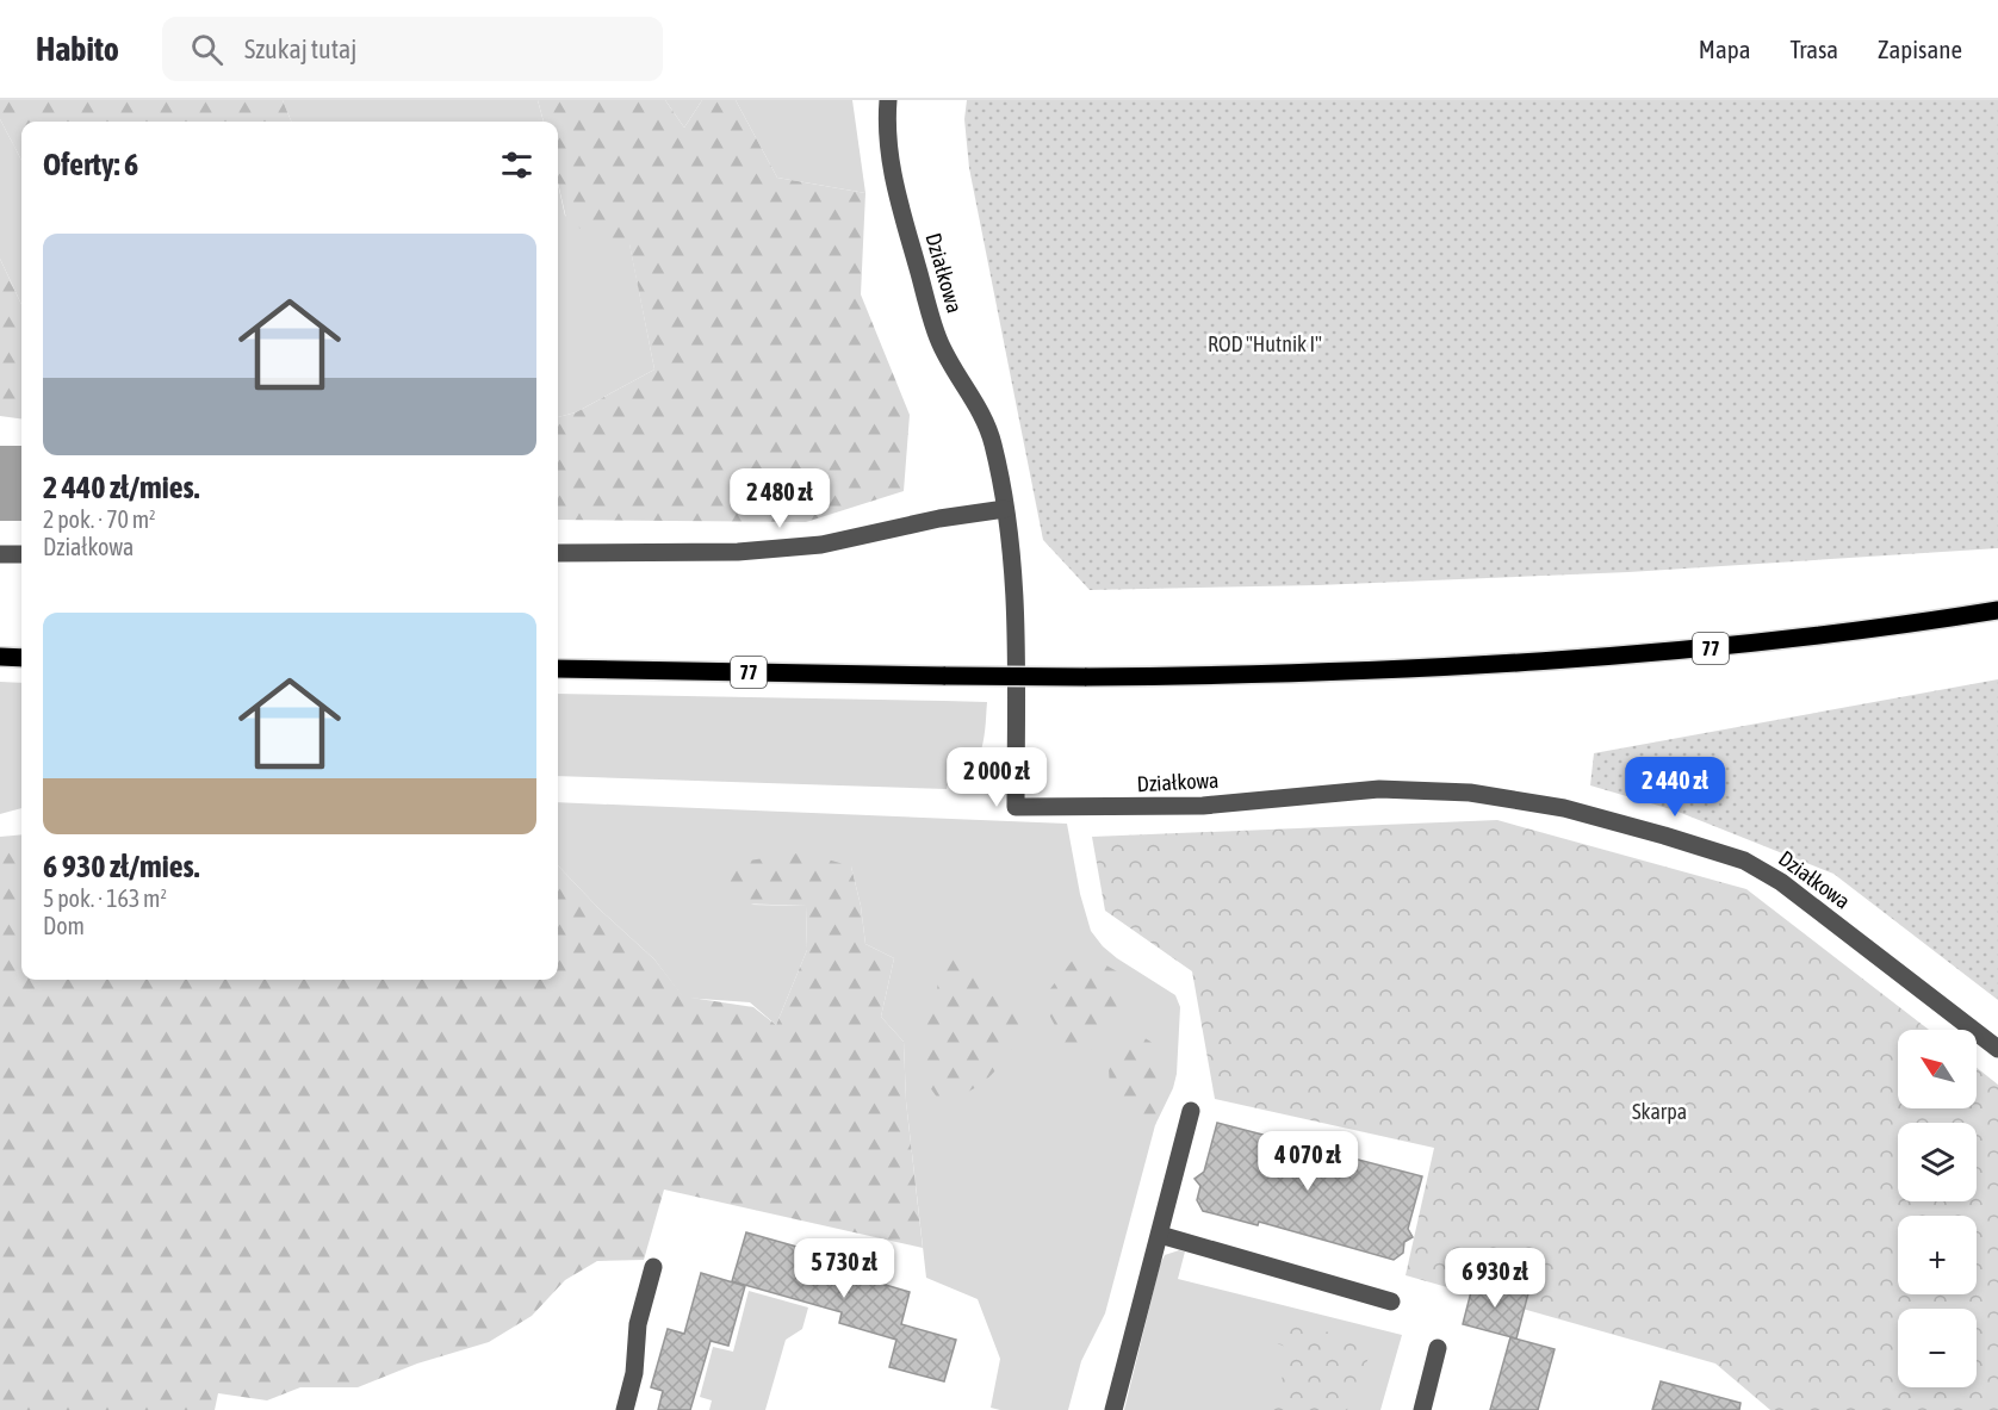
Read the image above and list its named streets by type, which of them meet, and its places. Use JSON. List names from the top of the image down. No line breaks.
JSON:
{"streets":{"main road":["77"],"street":["Działkowa"]},"parks":["ROD \"Hutnik I\"","Skarpa"],"north":"top left","page":{"header":"Habito","search":"Szukaj tutaj","nav":["Mapa","Trasa","Zapisane"],"heading":"Oferty: 6","list":[{"name":"2 440 zł/mies.","note":"2 pok. · 70 m² · Działkowa"},{"name":"6 930 zł/mies.","note":"5 pok. · 163 m² · Dom"}],"price":["2 480 zł","2 000 zł","2 440 zł","4 070 zł","5 730 zł","6 930 zł"],"map_buttons":["+","−"]}}
